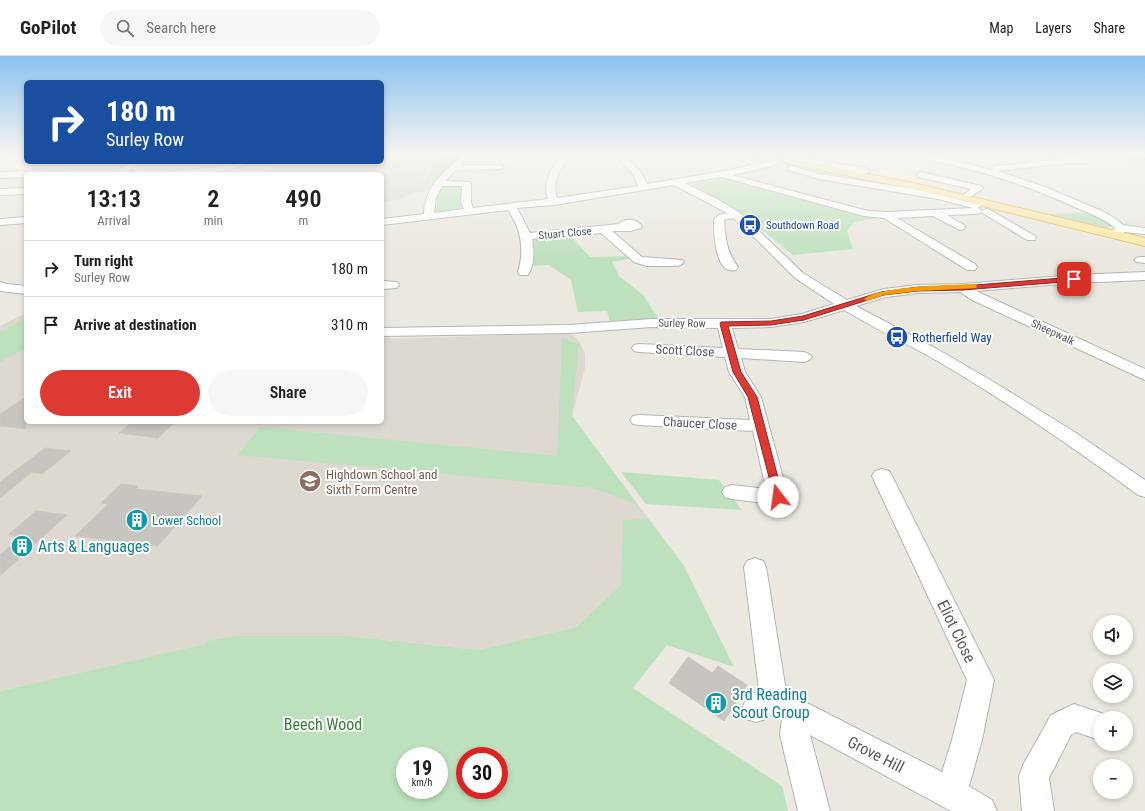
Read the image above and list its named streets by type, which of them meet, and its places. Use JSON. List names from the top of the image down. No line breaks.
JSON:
{"streets":{"street":["Stuart Close","Surley Row","Sheepwalk","Scott Close","Chaucer Close","Eliot Close","Grove Hill"]},"crossings":[["Surley Row","Sheepwalk"],["Surley Row","Scott Close"],["Scott Close","Chaucer Close"],["Eliot Close","Grove Hill"]],"parks":["Beech Wood"],"places":{"bus stop":["Southdown Road","Rotherfield Way"],"school or university":["Highdown School and Sixth Form Centre"],"building":["Lower School","Arts & Languages","3rd Reading Scout Group"]},"page":{"header":"GoPilot","search":"Search here","nav":["Map","Layers","Share"],"turn":["180 m","Surley Row"],"eta":["13:13","Arrival","2","min","490","m"],"list":[{"name":"Turn right","note":"Surley Row","value":"180 m"},{"name":"Arrive at destination","value":"310 m"}],"buttons":["Exit","Share"],"map_buttons":["+","−"],"speed":"19 km/h","limit":"30"}}
